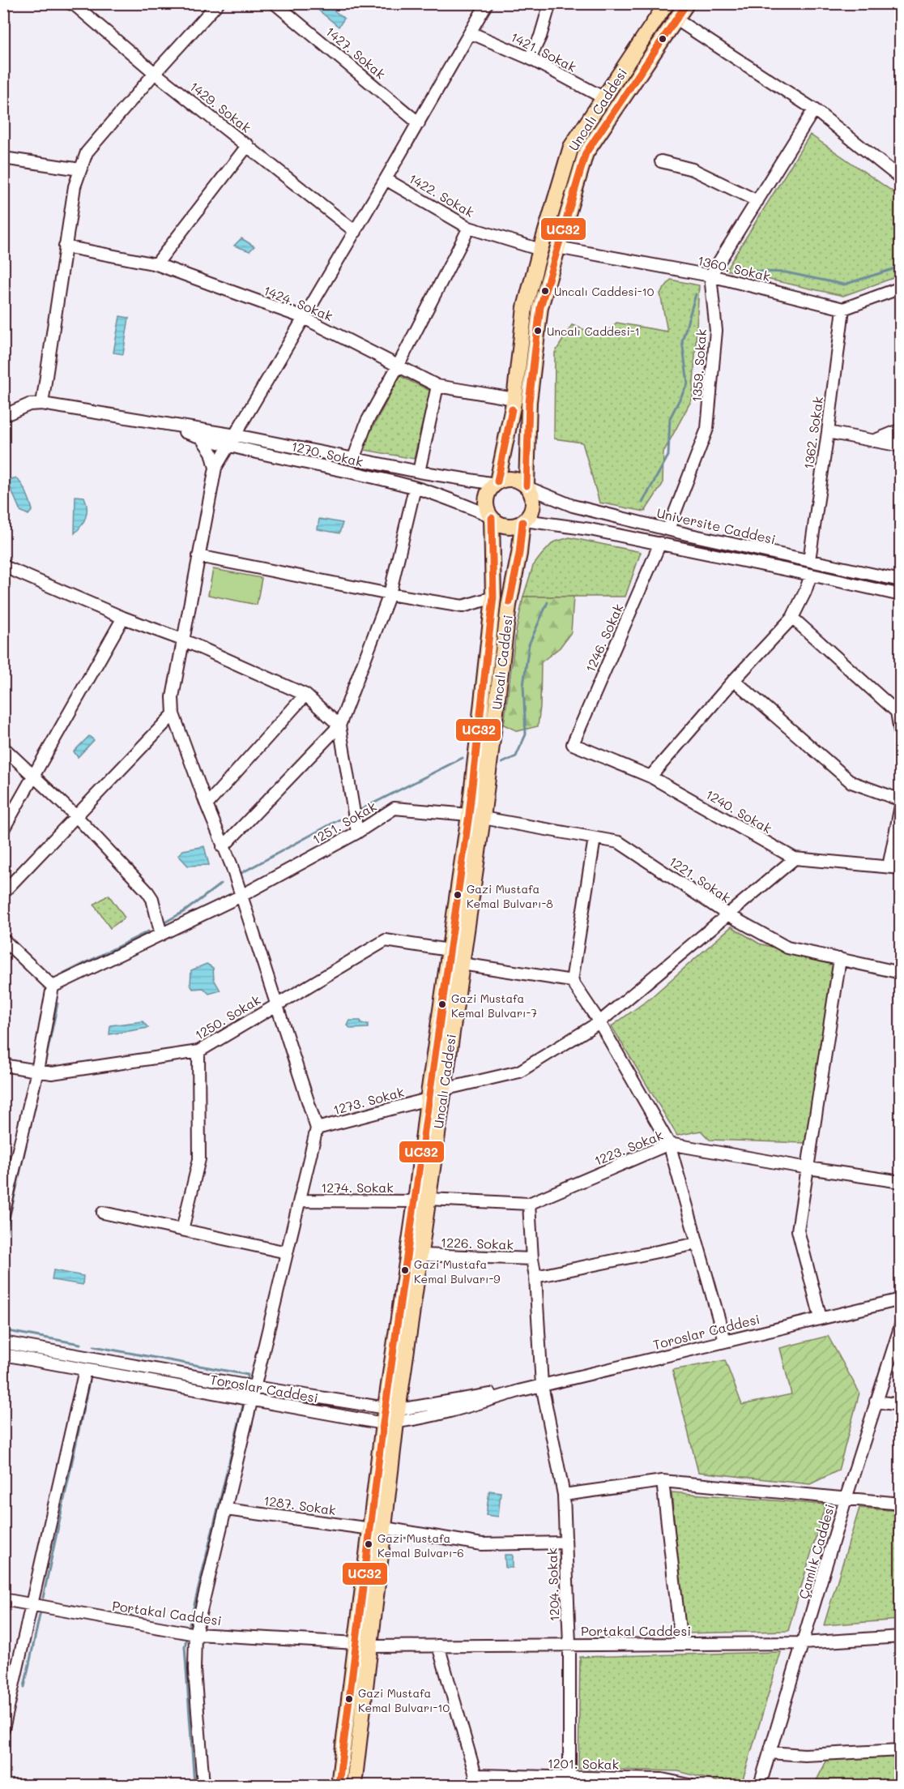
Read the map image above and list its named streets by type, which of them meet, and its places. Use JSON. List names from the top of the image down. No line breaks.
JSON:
{"streets":{"main road":["Uncalı Caddesi"],"street":["1421. Sokak","1427. Sokak","1429. Sokak","1422. Sokak","1360. Sokak","1424. Sokak","1359. Sokak","1362. Sokak","1270. Sokak","Universite Caddesi","1246. Sokak","1240. Sokak","1251. Sokak","1221. Sokak","1250. Sokak","1273. Sokak","1223. Sokak","1274. Sokak","1226. Sokak","Toroslar Caddesi","1287. Sokak","Çamlık Caddesi","1204. Sokak","Portakal Caddesi","1201. Sokak"]},"crossings":[["1421. Sokak","Uncalı Caddesi"],["Uncalı Caddesi","1422. Sokak"],["Uncalı Caddesi","1360. Sokak"],["Uncalı Caddesi","1424. Sokak"],["Uncalı Caddesi","1270. Sokak"],["Uncalı Caddesi","Universite Caddesi"],["Uncalı Caddesi","1251. Sokak"],["Uncalı Caddesi","1221. Sokak"],["Uncalı Caddesi","1250. Sokak"],["Uncalı Caddesi","1273. Sokak"],["Uncalı Caddesi","1223. Sokak"],["Uncalı Caddesi","1274. Sokak"],["Uncalı Caddesi","1226. Sokak"],["Uncalı Caddesi","Toroslar Caddesi"],["1360. Sokak","1359. Sokak"],["1360. Sokak","1362. Sokak"],["1359. Sokak","Universite Caddesi"],["1362. Sokak","Universite Caddesi"],["1270. Sokak","Universite Caddesi"],["Universite Caddesi","1246. Sokak"],["1246. Sokak","1240. Sokak"],["1251. Sokak","1221. Sokak"],["1223. Sokak","1274. Sokak"],["1223. Sokak","1204. Sokak"],["1226. Sokak","1204. Sokak"],["Toroslar Caddesi","1204. Sokak"],["1287. Sokak","1204. Sokak"],["Çamlık Caddesi","Portakal Caddesi"],["1204. Sokak","Portakal Caddesi"],["1204. Sokak","1201. Sokak"]],"places":["Uncalı Caddesi-10","Uncalı Caddesi-1","Gazi Mustafa Kemal Bulvarı-8","Gazi Mustafa Kemal Bulvarı-7","Gazi Mustafa Kemal Bulvarı-9","Gazi Mustafa Kemal Bulvarı-6","Gazi Mustafa Kemal Bulvarı-10"],"lines":["transit line UC32"]}
